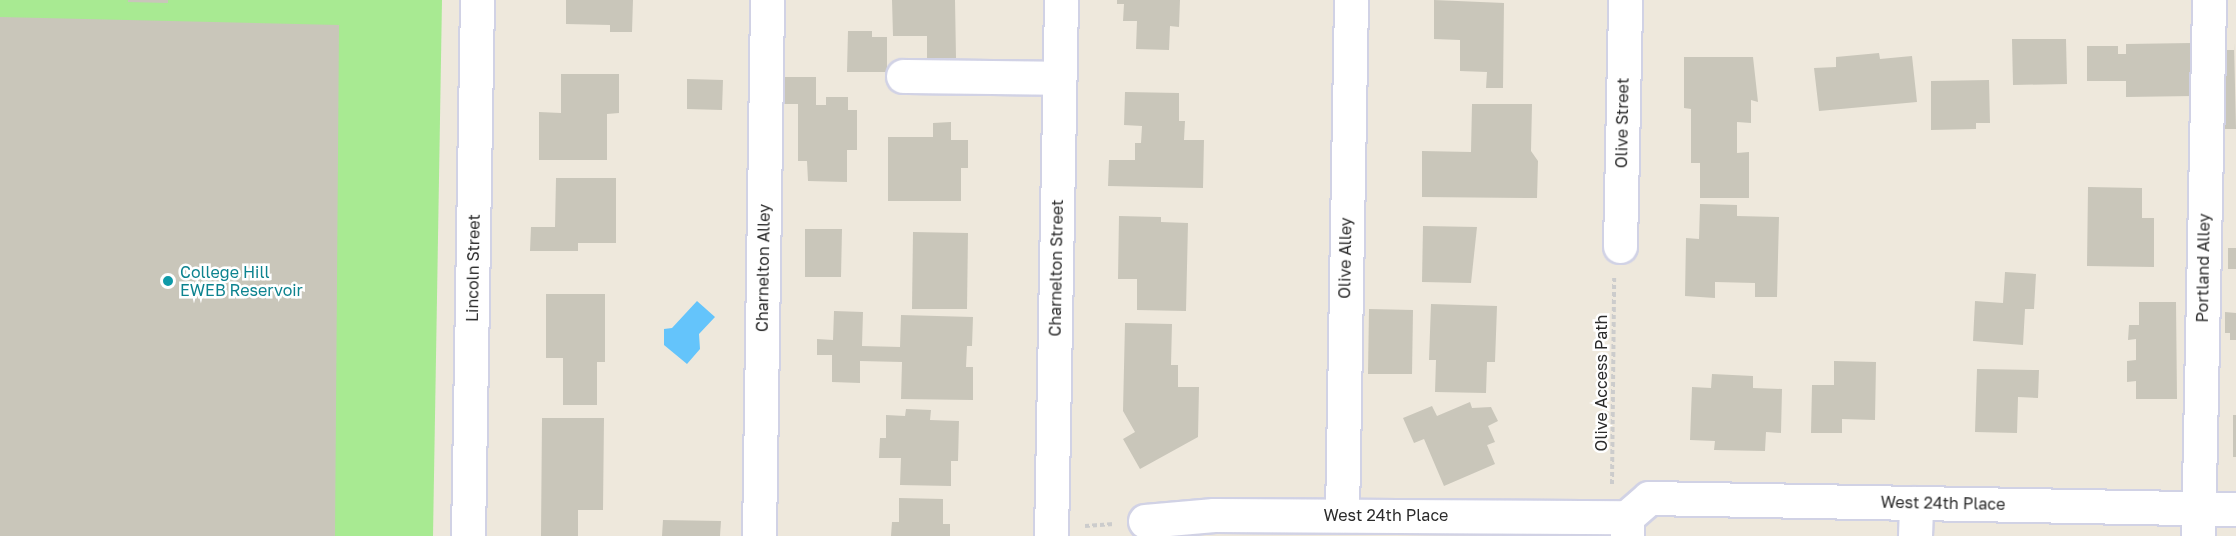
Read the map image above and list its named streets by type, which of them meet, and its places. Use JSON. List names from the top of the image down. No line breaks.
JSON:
{"streets":{"street":["Olive Street","Olive Alley","Lincoln Street","Charnelton Alley","Charnelton Street","Portland Alley","West 24th Place"],"path":["Olive Access Path"]},"crossings":[["Olive Street","Olive Access Path"],["Olive Alley","West 24th Place"],["Portland Alley","West 24th Place"],["Olive Access Path","West 24th Place"]],"places":["College Hill EWEB Reservoir"]}
